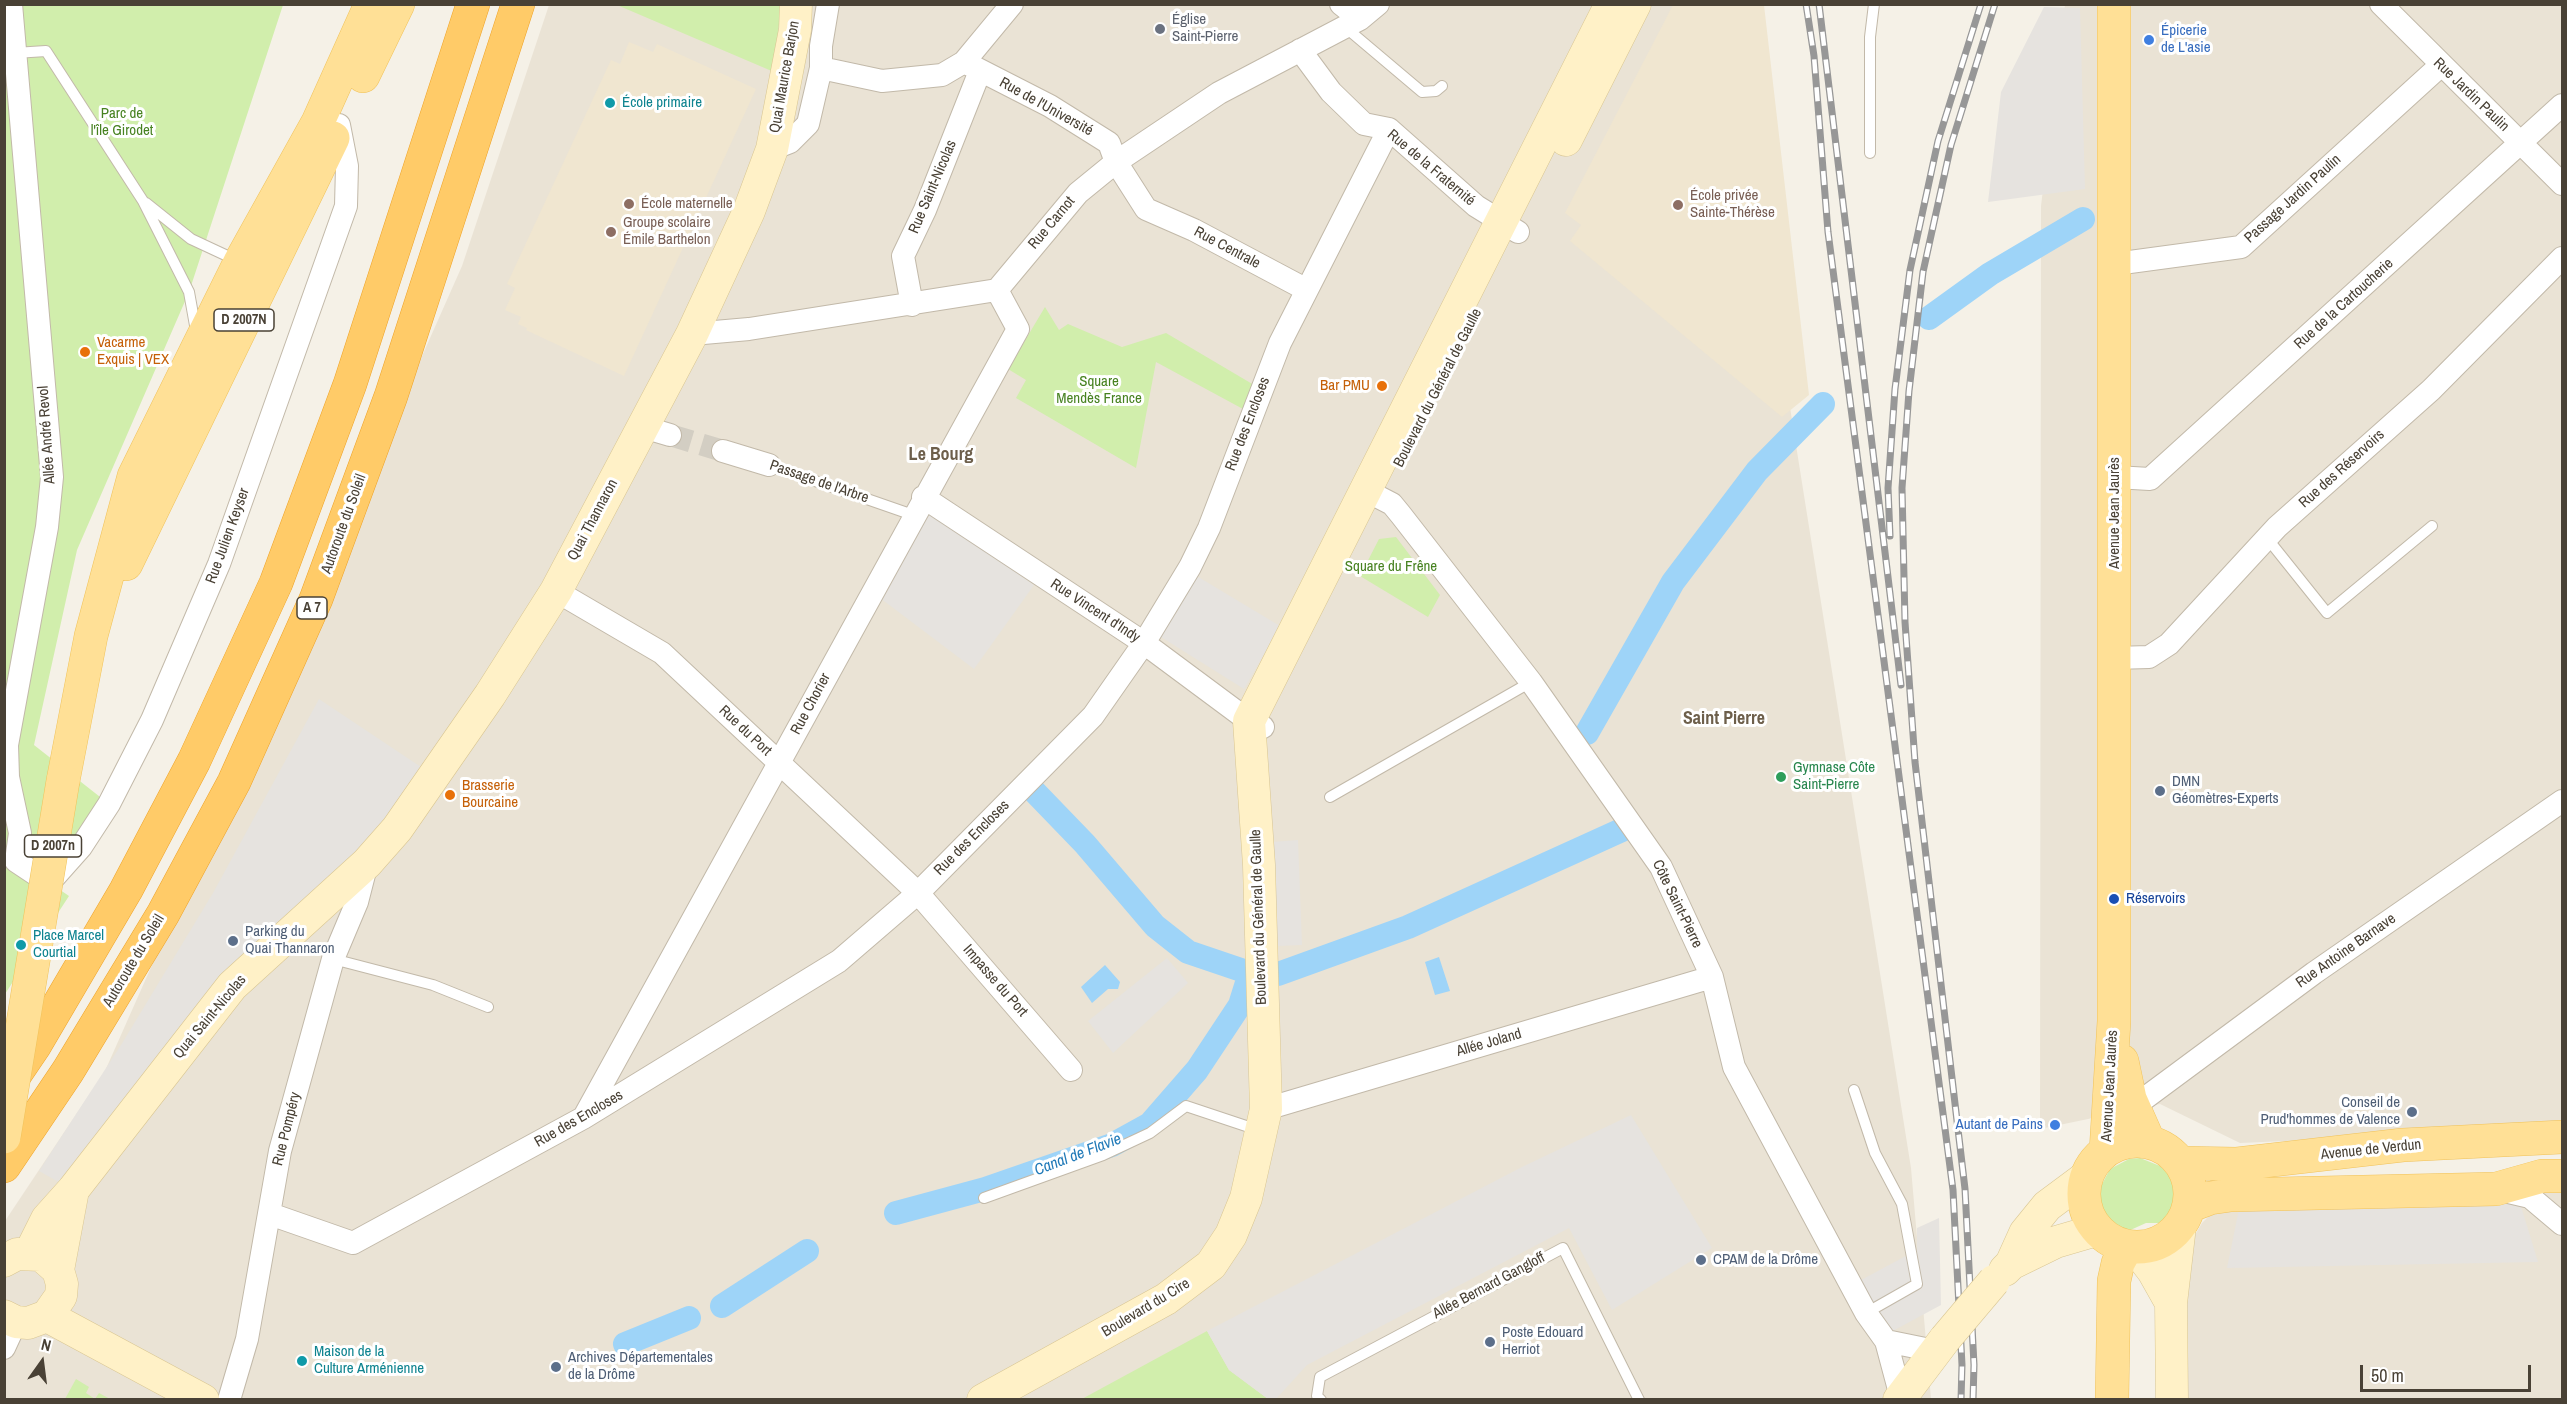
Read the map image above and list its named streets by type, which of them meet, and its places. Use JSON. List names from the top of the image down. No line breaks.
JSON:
{"streets":{"highway":["Autoroute du Soleil","A 7"],"main road":["D 2007N","Avenue Jean Jaurès","D 2007n","Avenue de Verdun"],"street":["Quai Maurice Barjon","Rue Jardin Paulin","Rue de l'Université","Rue de la Fraternité","Rue Saint-Nicolas","Passage Jardin Paulin","Rue Carnot","Rue Centrale","Rue de la Cartoucherie","Boulevard du Général de Gaulle","Rue des Encloses","Allée André Revol","Rue des Réservoirs","Passage de l'Arbre","Quai Thannaron","Rue Julien Keyser","Rue Vincent d'Indy","Rue Chorier","Rue du Port","Côte Saint-Pierre","Rue Antoine Barnave","Impasse du Port","Quai Saint-Nicolas","Allée Joland","Rue Pompéry","Boulevard du Cire"],"lane":["Allée Bernard Gangloff"]},"crossings":[["Quai Maurice Barjon","Quai Thannaron"],["Rue Jardin Paulin","Passage Jardin Paulin"],["Rue Jardin Paulin","Rue de la Cartoucherie"],["Rue de l'Université","Rue Saint-Nicolas"],["Rue de l'Université","Rue Carnot"],["Rue de l'Université","Rue Centrale"],["Rue de la Fraternité","Rue Carnot"],["Rue de la Fraternité","Boulevard du Général de Gaulle"],["Rue de la Fraternité","Rue des Encloses"],["Passage Jardin Paulin","Avenue Jean Jaurès"],["Rue Carnot","Rue Chorier"],["Rue Centrale","Rue des Encloses"],["Rue de la Cartoucherie","Avenue Jean Jaurès"],["D 2007N","Rue Julien Keyser"],["D 2007N","D 2007n"],["Boulevard du Général de Gaulle","Rue Vincent d'Indy"],["Boulevard du Général de Gaulle","Côte Saint-Pierre"],["Boulevard du Général de Gaulle","Boulevard du Cire"],["Rue des Encloses","Rue Vincent d'Indy"],["Rue des Encloses","Rue Chorier"],["Rue des Encloses","Rue du Port"],["Rue des Encloses","Impasse du Port"],["Rue des Encloses","Rue Pompéry"],["Allée André Revol","Rue Julien Keyser"],["Rue des Réservoirs","Avenue Jean Jaurès"],["Passage de l'Arbre","Rue Vincent d'Indy"],["Passage de l'Arbre","Rue Chorier"],["Avenue Jean Jaurès","Rue Antoine Barnave"],["Avenue Jean Jaurès","Avenue de Verdun"],["Quai Thannaron","Rue du Port"],["Quai Thannaron","Quai Saint-Nicolas"],["Quai Thannaron","Rue Pompéry"],["Rue Vincent d'Indy","Rue Chorier"],["Rue Chorier","Rue du Port"],["Rue du Port","Impasse du Port"],["Côte Saint-Pierre","Allée Joland"],["Quai Saint-Nicolas","Rue Pompéry"],["Allée Joland","Boulevard du Cire"]],"districts":["Le Bourg","Saint Pierre"],"water":["Canal de Flavie"],"parks":["Parc de l'île Girodet","Square Mendès France","Square du Frêne"],"places":["Église Saint-Pierre","Épicerie de L'asie","École primaire","École maternelle","École privée Sainte-Thérèse","Groupe scolaire Émile Barthelon","Vacarme Exquis | VEX","Bar PMU","Gymnase Côte Saint-Pierre","DMN Géomètres-Experts","Brasserie Bourcaine","Réservoirs","Parking du Quai Thannaron","Place Marcel Courtial","Conseil de Prud'hommes de Valence","Autant de Pains","CPAM de la Drôme","Poste Edouard Herriot","Maison de la Culture Arménienne","Archives Départementales de la Drôme"],"scale_bar":"50 m","north":"top"}
